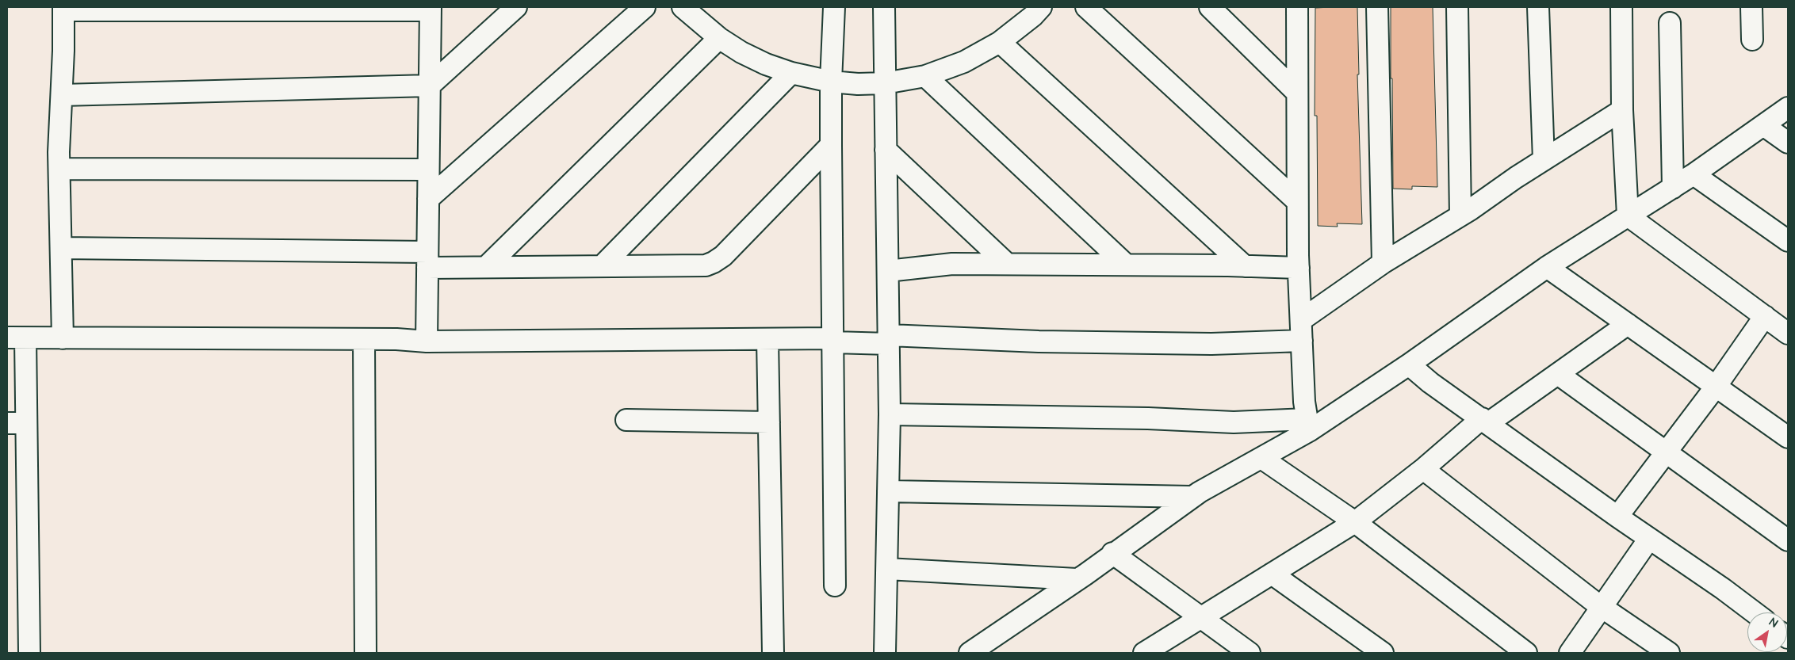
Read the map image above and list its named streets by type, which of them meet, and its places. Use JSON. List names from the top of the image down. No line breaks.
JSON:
{"north":"top right"}
